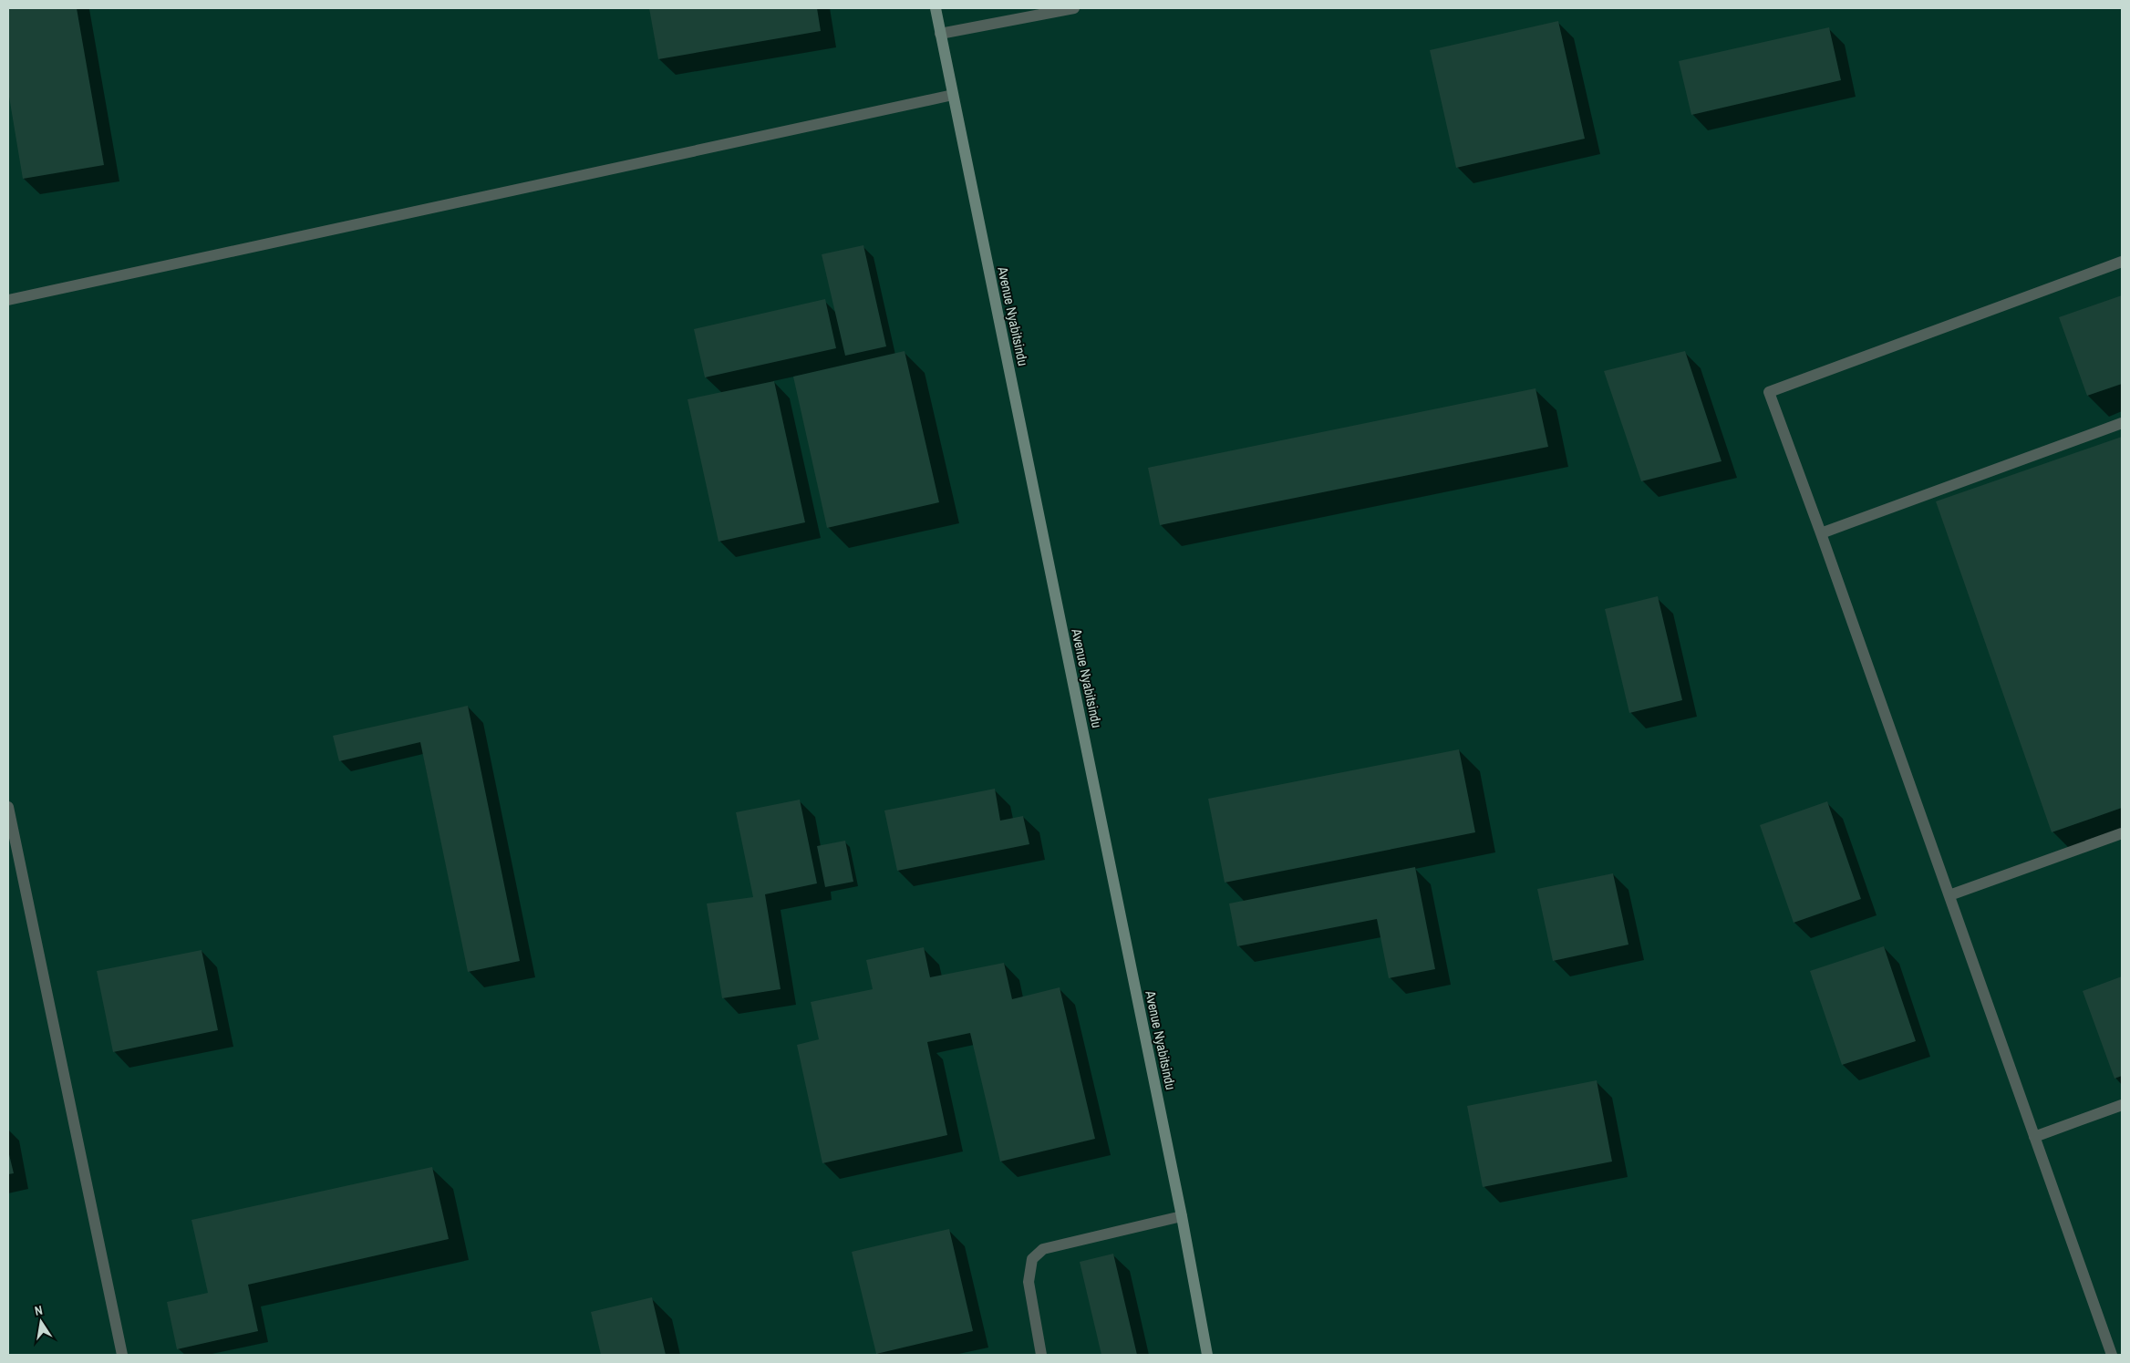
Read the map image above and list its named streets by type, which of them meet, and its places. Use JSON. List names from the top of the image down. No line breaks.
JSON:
{"streets":{"street":["Avenue Nyabitsindu"]},"north":"top"}
